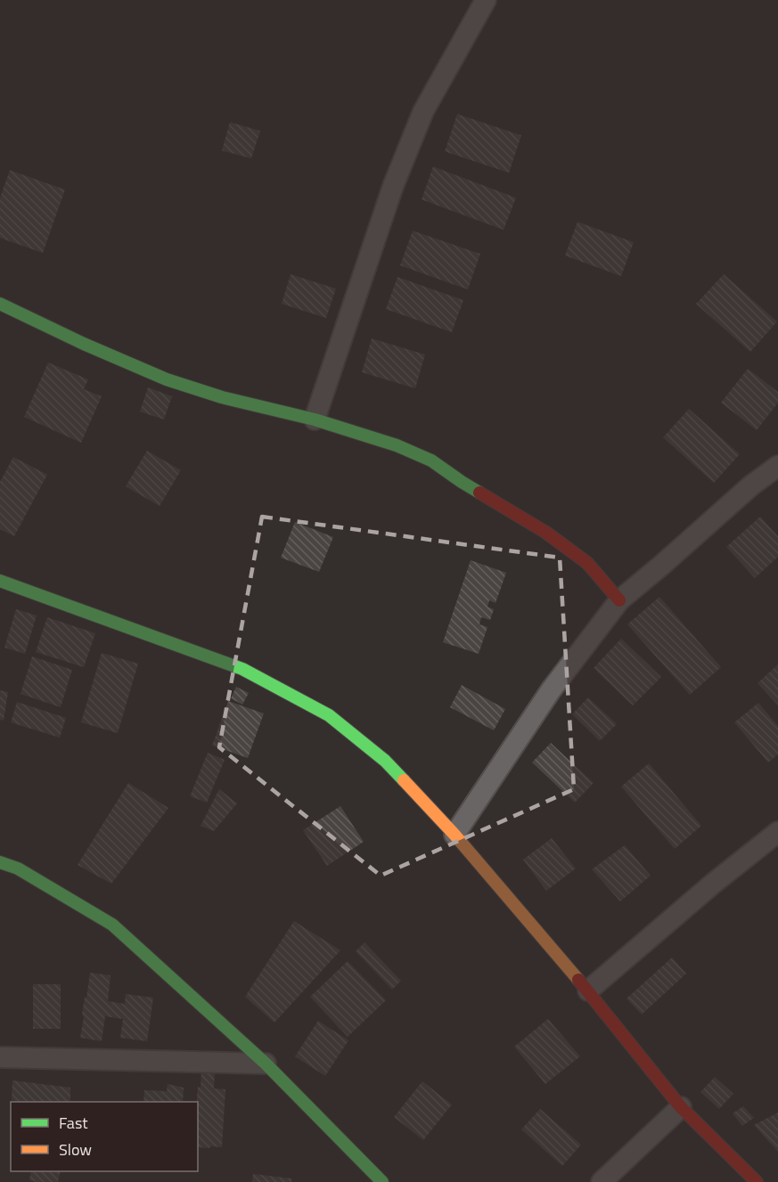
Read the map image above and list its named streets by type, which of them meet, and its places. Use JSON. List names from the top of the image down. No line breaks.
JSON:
{"legend":["Fast","Slow"]}
